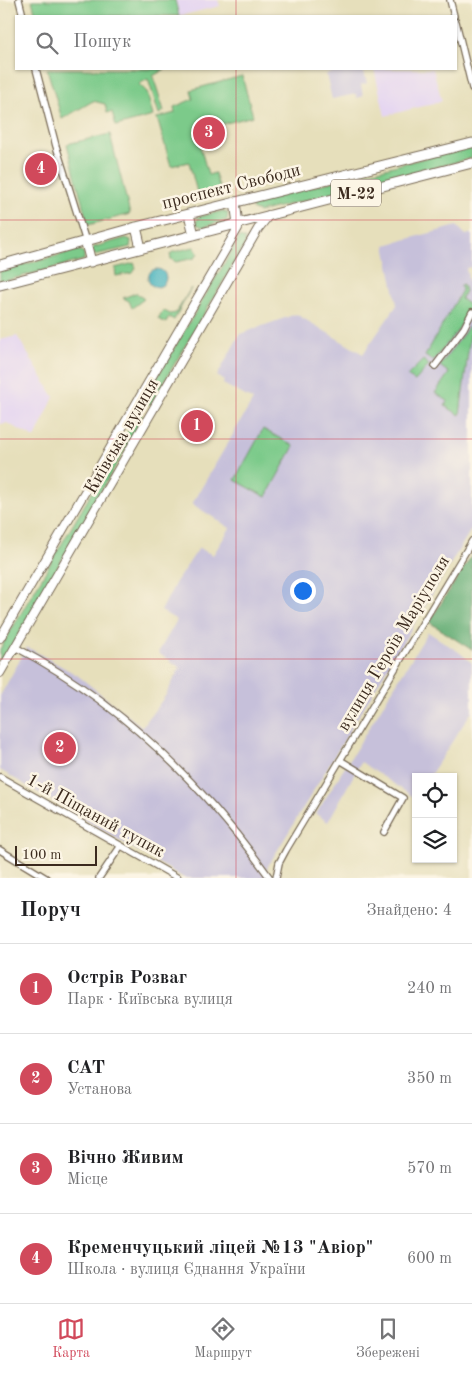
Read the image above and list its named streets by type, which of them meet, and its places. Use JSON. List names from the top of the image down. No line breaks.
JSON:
{"streets":{"highway":["проспект Свободи","М-22"],"main road":["Київська вулиця"],"street":["вулиця Героїв Маріуполя","1-й Піщаний тупик"]},"crossings":[["проспект Свободи","Київська вулиця"]],"scale_bar":"100 m","page":{"search":"Пошук","pins":["3","4","1","2"],"scale":"100 m","heading":["Поруч","Знайдено: 4"],"list":[{"mark":"1","name":"Острів Розваг","note":"Парк · Київська вулиця","value":"240 m"},{"mark":"2","name":"САТ","note":"Установа","value":"350 m"},{"mark":"3","name":"Вічно Живим","note":"Місце","value":"570 m"},{"mark":"4","name":"Кременчуцький ліцей №13 \"Авіор\"","note":"Школа · вулиця Єднання України","value":"600 m"}],"nav":["Карта","Маршрут","Збережені"]}}
